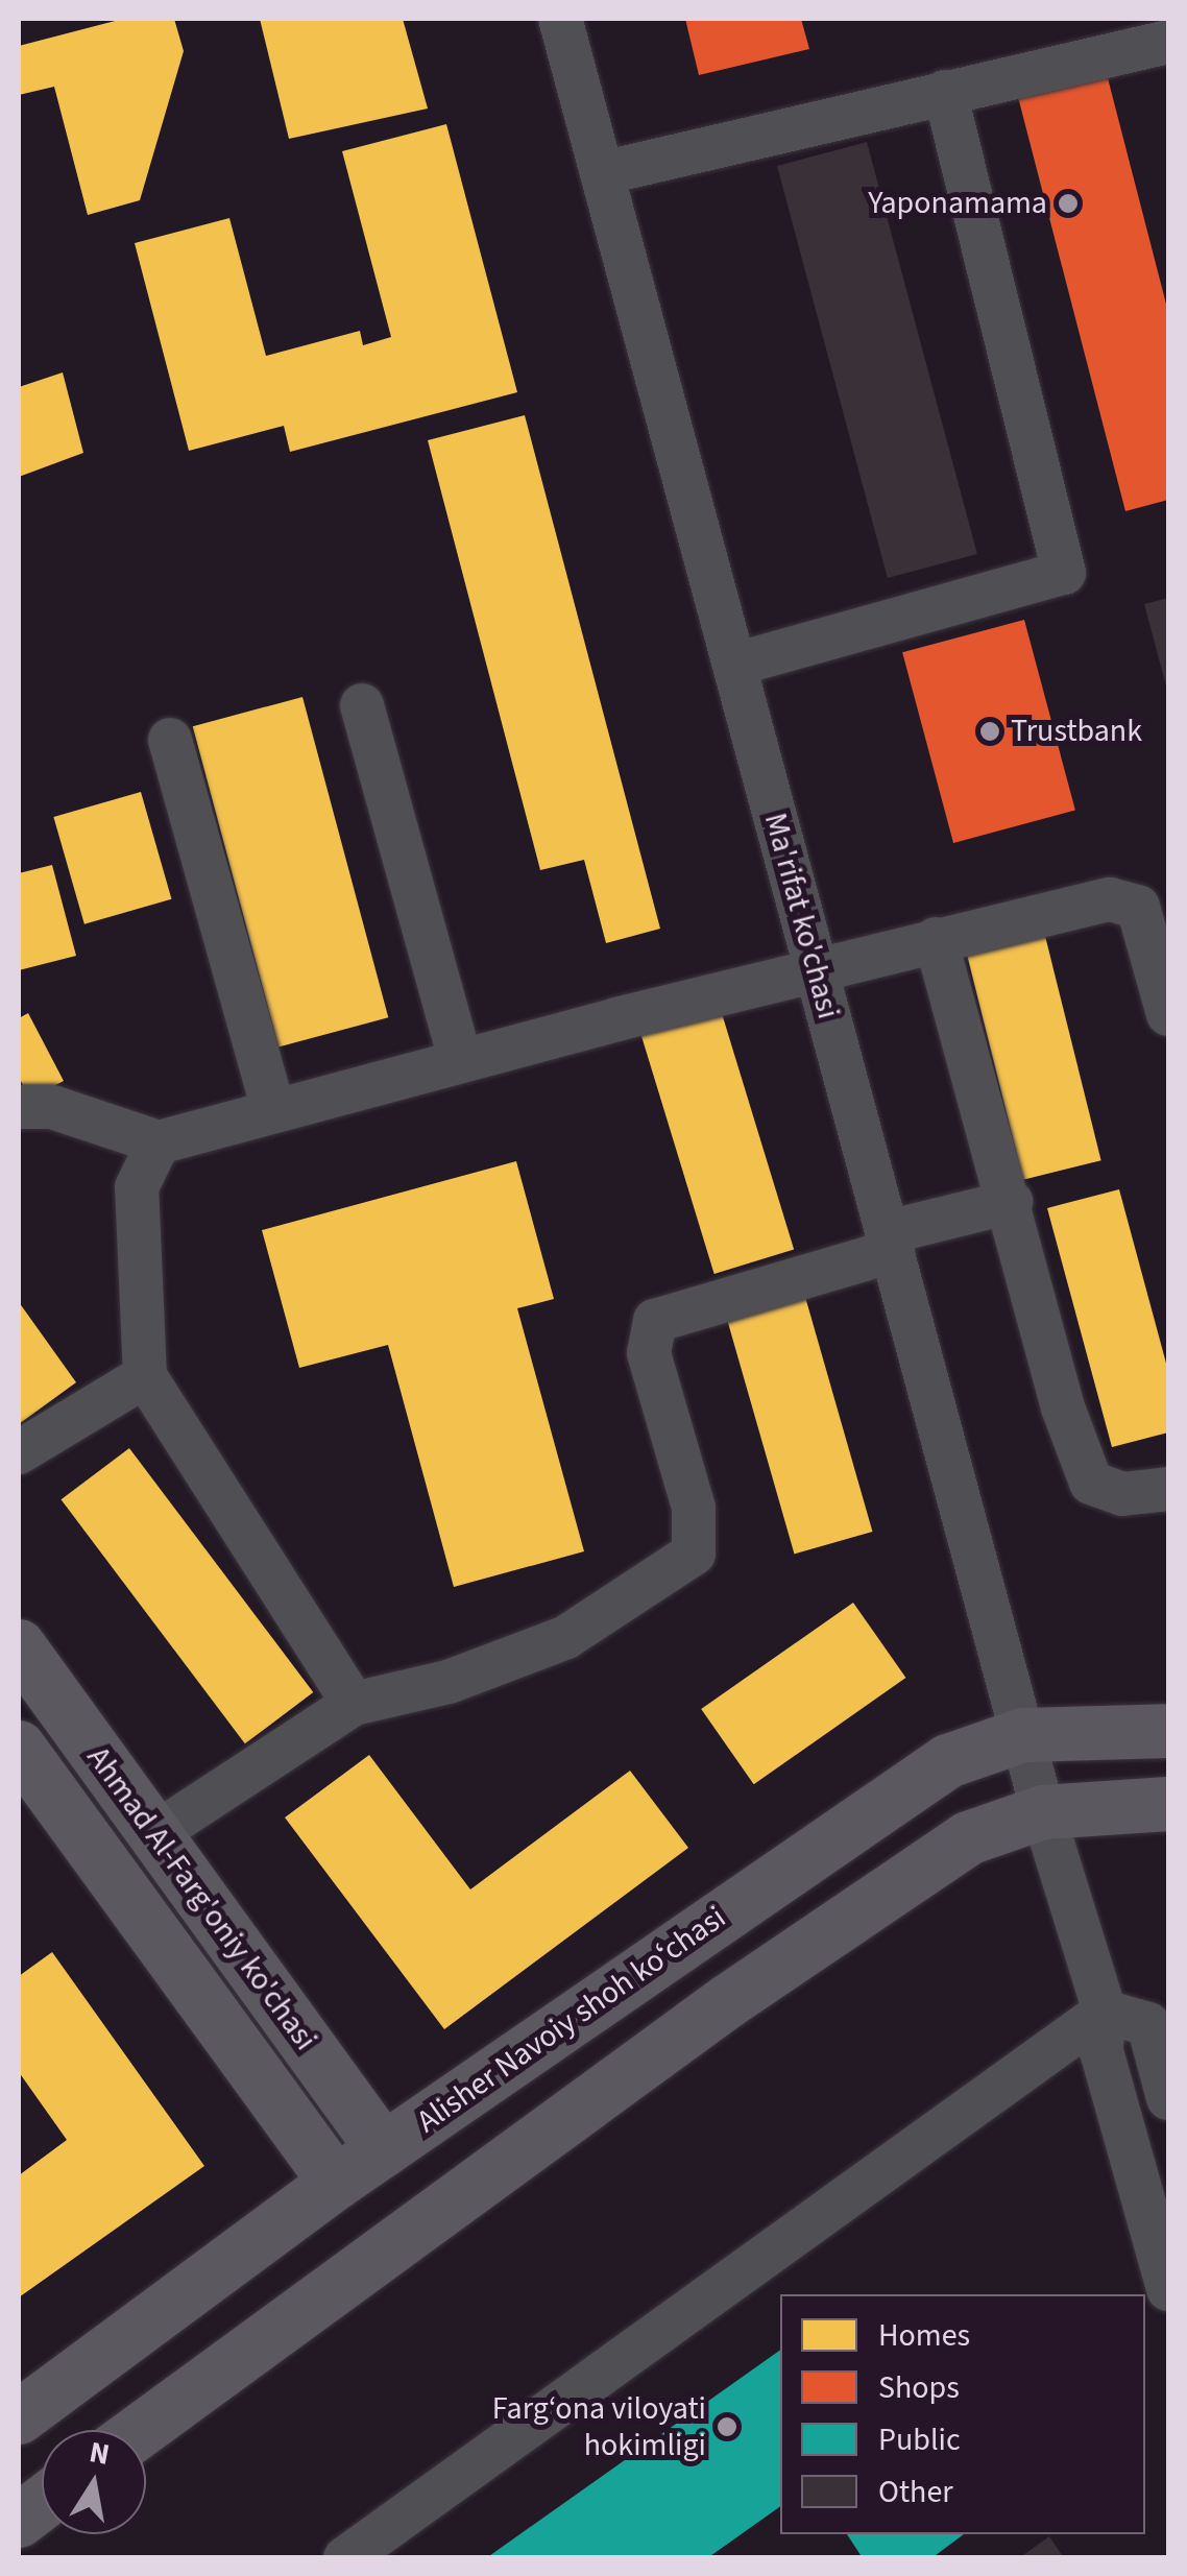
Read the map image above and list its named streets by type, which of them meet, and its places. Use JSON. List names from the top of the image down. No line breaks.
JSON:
{"streets":{"main road":["Ahmad Al-Farg'oniy ko'chasi","Alisher Navoiy shoh koʻchasi"],"street":["Ma'rifat ko'chasi"]},"crossings":[["Ma'rifat ko'chasi","Alisher Navoiy shoh koʻchasi"],["Ahmad Al-Farg'oniy ko'chasi","Alisher Navoiy shoh koʻchasi"]],"places":["Yaponamama","Trustbank","Farg‘ona viloyati hokimligi"],"legend":["Homes","Shops","Public","Other"],"north":"top"}
